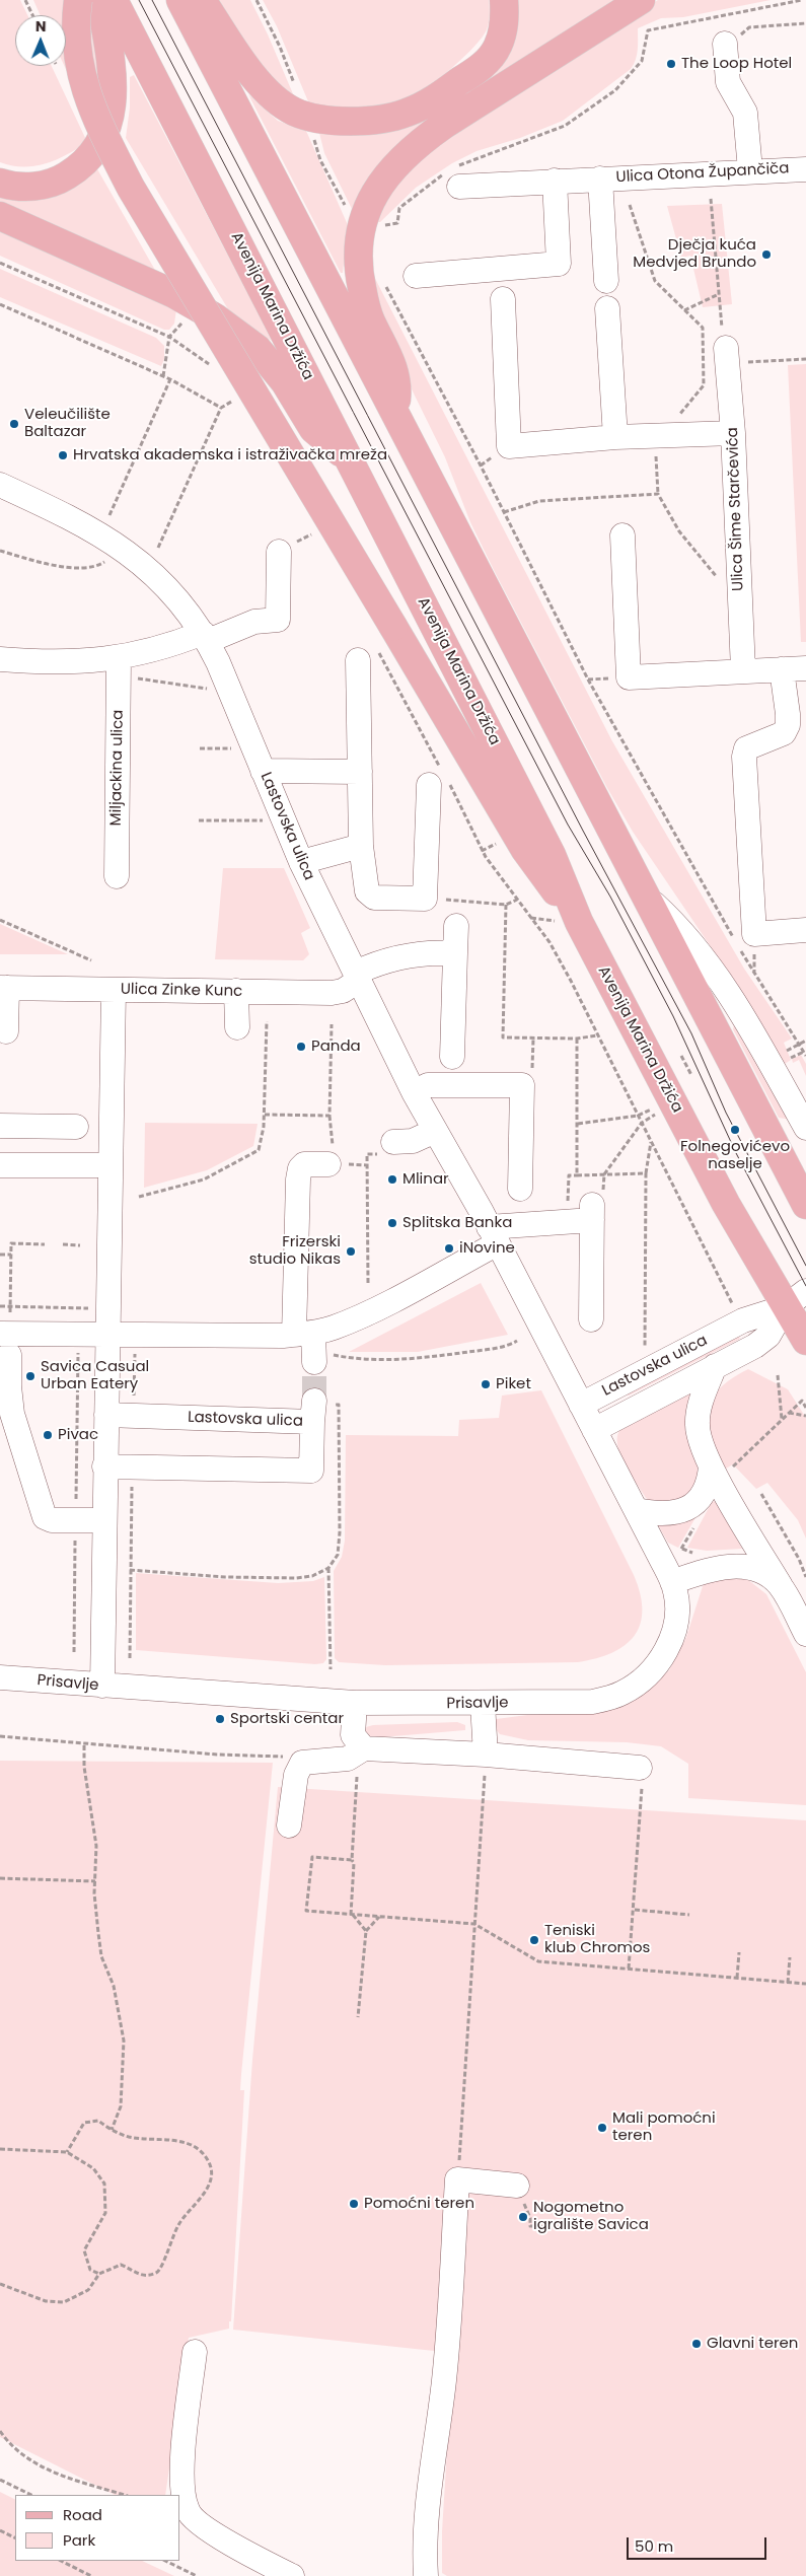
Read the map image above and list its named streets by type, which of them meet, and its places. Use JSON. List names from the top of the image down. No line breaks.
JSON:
{"streets":{"main road":["Avenija Marina Držića"],"street":["Ulica Otona Župančiča","Ulica Šime Starčevića","Miljackina ulica","Lastovska ulica","Ulica Zinke Kunc","Prisavlje"]},"crossings":[["Avenija Marina Držića","Lastovska ulica"],["Lastovska ulica","Ulica Zinke Kunc"],["Lastovska ulica","Prisavlje"]],"places":["The Loop Hotel","Dječja kuća Medvjed Brundo","Veleučilište Baltazar","Hrvatska akademska i istraživačka mreža","Panda","Folnegovićevo naselje","Mlinar","Splitska Banka","iNovine","Frizerski studio Nikas","Savica Casual Urban Eatery","Piket","Pivac","Sportski centar","Teniski klub Chromos","Mali pomoćni teren","Pomoćni teren","Nogometno igralište Savica","Glavni teren"],"legend":["Road","Park"],"scale_bar":"50 m","north":"top"}
